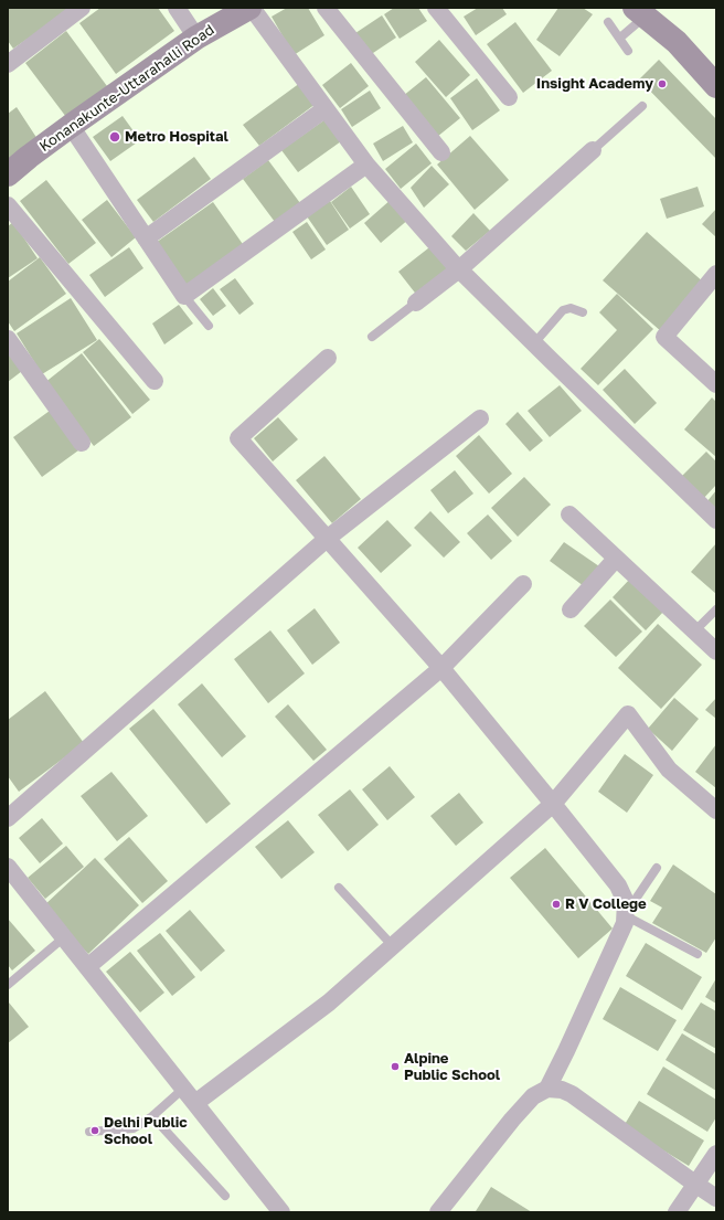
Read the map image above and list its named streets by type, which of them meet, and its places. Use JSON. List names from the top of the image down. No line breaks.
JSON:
{"streets":{"main road":["Konanakunte-Uttarahalli Road"]},"places":["Insight Academy","Metro Hospital","R V College","Alpine Public School","Delhi Public School"]}
